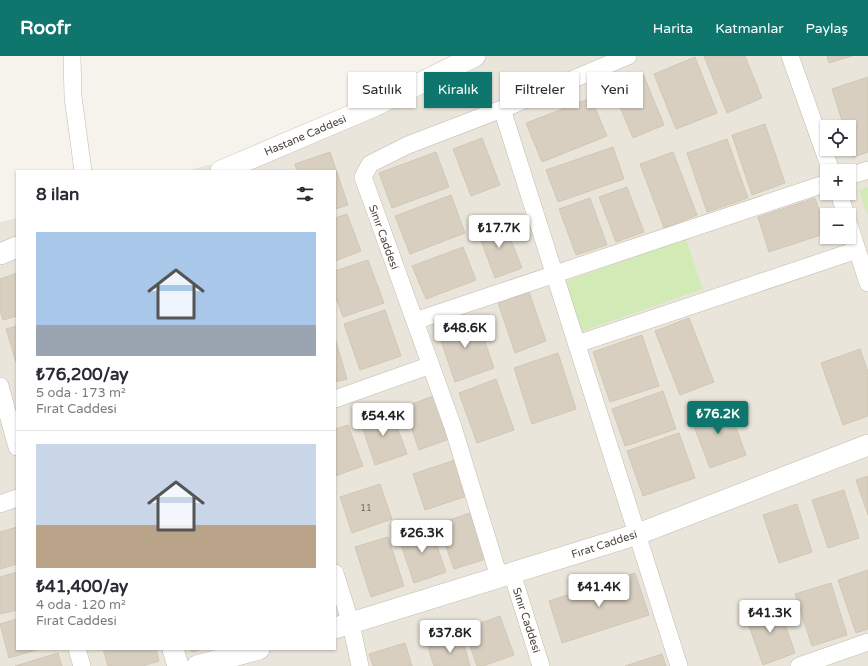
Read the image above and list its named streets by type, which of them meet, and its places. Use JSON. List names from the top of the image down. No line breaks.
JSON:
{"streets":{"street":["Hastane Caddesi","Sınır Caddesi","Fırat Caddesi"]},"crossings":[["Sınır Caddesi","Fırat Caddesi"]],"house_numbers":["11"],"page":{"header":"Roofr","nav":["Harita","Katmanlar","Paylaş"],"chip":["Satılık","Kiralık","Filtreler","Yeni"],"map_buttons":["+","−"],"heading":"8 ilan","price":["₺17.7K","₺48.6K","₺76.2K","₺54.4K","₺26.3K","₺41.4K","₺41.3K","₺37.8K"],"list":[{"name":"₺76,200/ay","note":"5 oda · 173 m² · Fırat Caddesi"},{"name":"₺41,400/ay","note":"4 oda · 120 m² · Fırat Caddesi"}]}}
